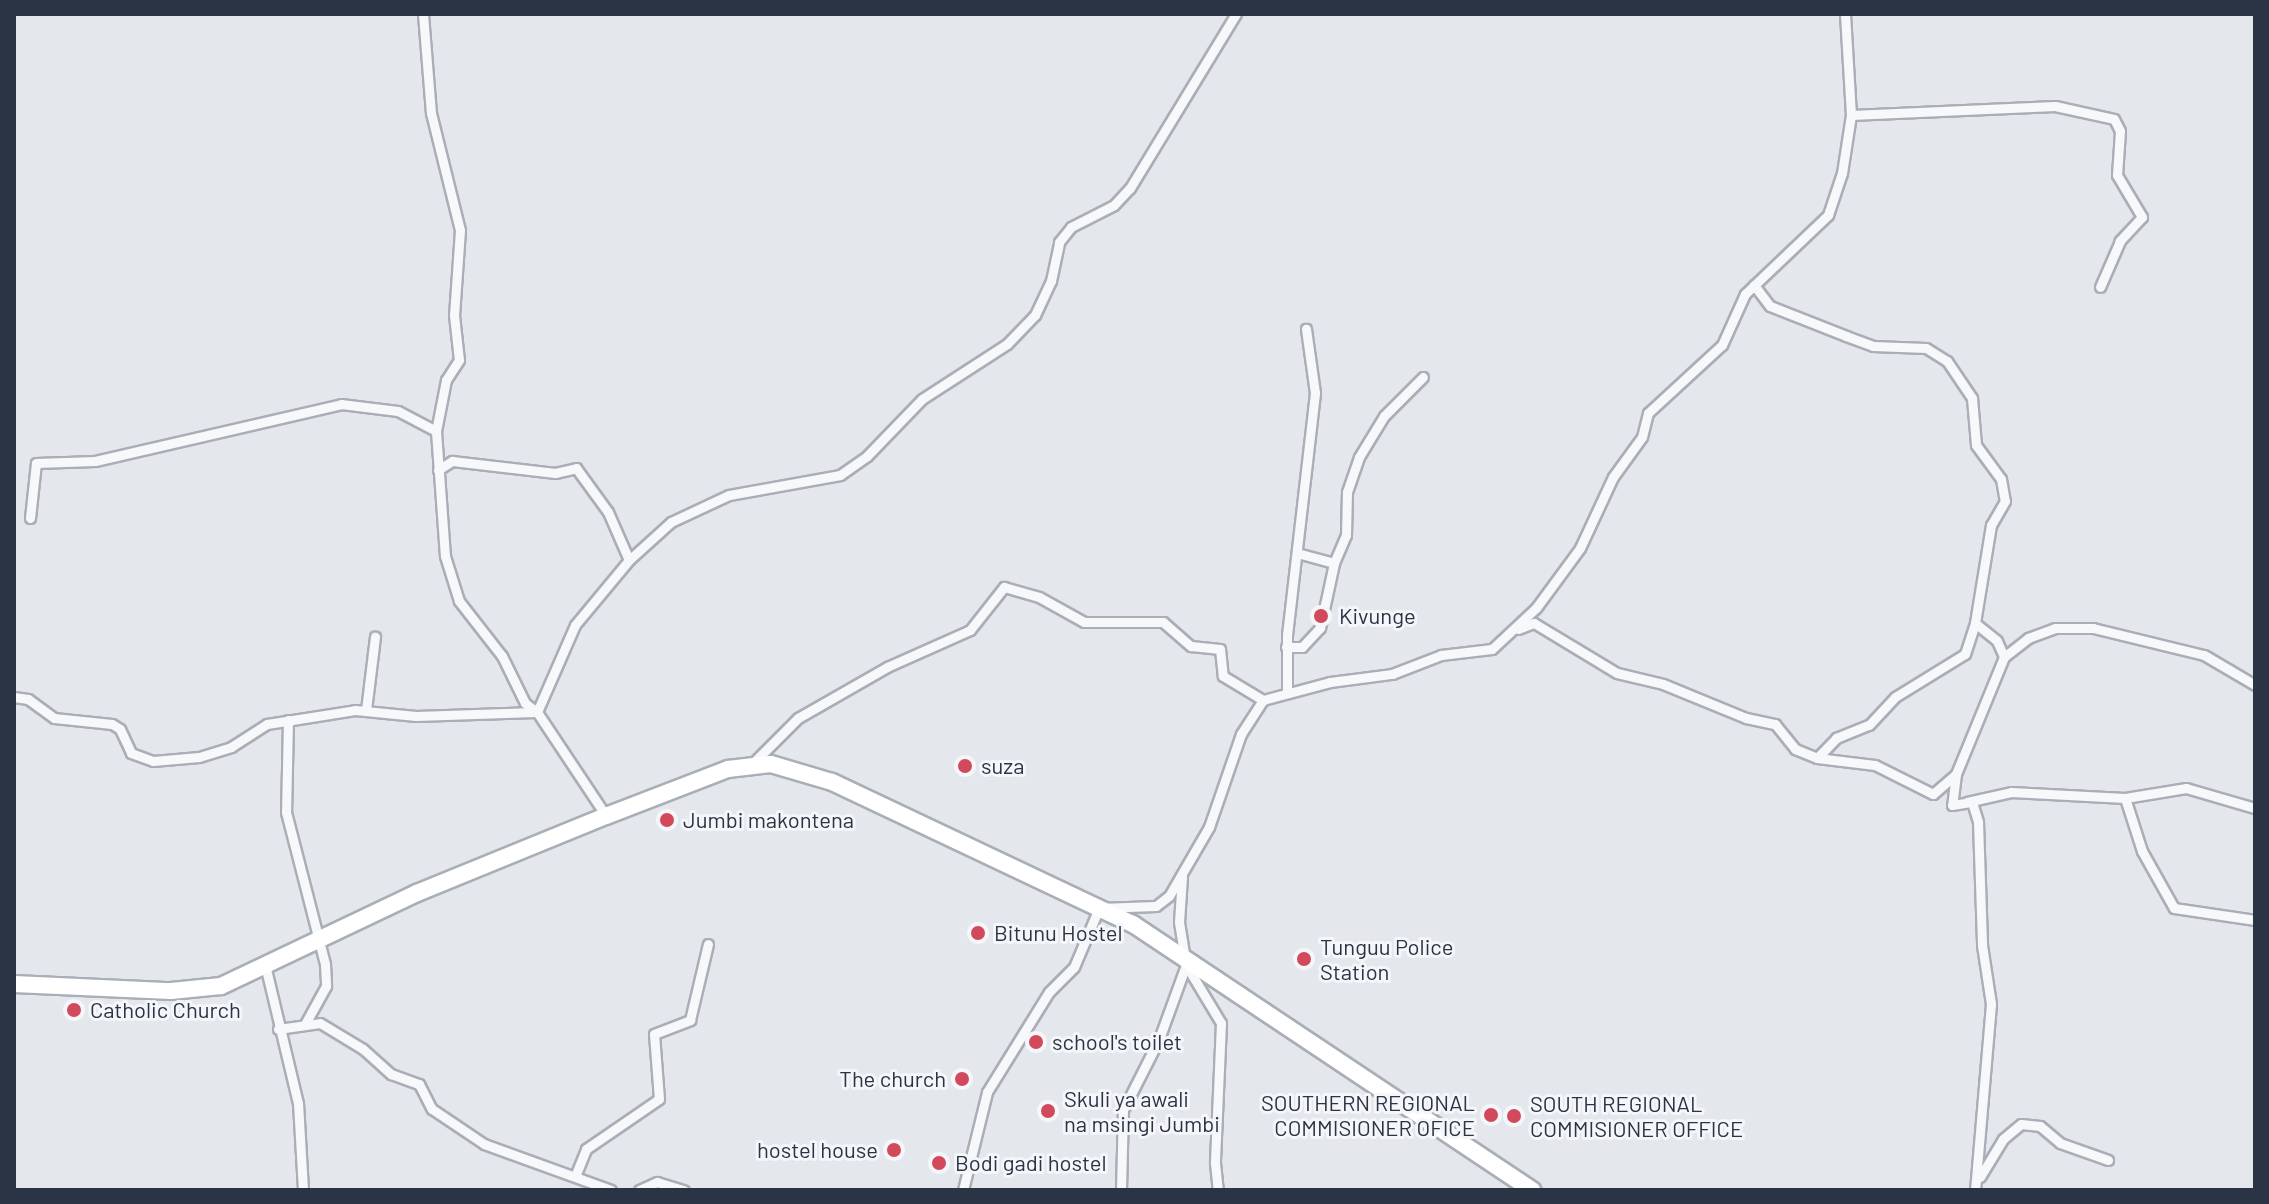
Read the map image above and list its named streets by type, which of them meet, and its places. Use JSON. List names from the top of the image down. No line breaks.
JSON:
{"places":["Kivunge","suza","Jumbi makontena","Bitunu Hostel","Tunguu Police Station","Catholic Church","school's toilet","The church","Skuli ya awali na msingi Jumbi","SOUTHERN REGIONAL COMMISIONER OFICE","SOUTH REGIONAL COMMISIONER OFFICE","hostel house","Bodi gadi hostel"]}
